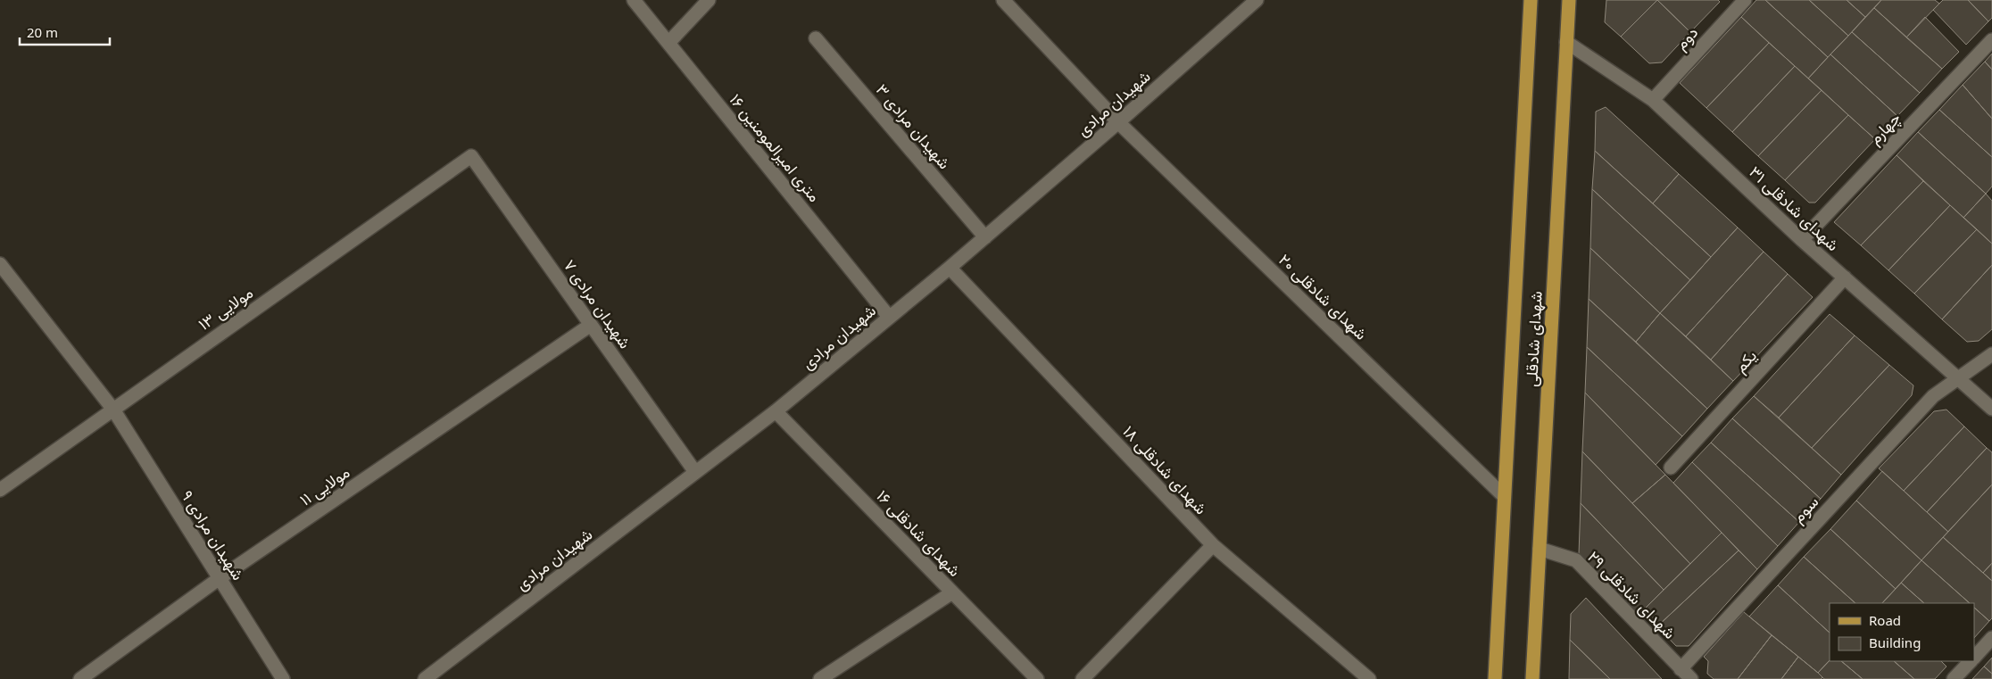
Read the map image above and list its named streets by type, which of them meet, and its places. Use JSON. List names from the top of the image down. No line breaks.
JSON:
{"streets":{"main road":["شهدای شادقلی"],"street":["دوم","شهیدان مرادی","شهیدان مرادی ۳","چهارم","۱۶ متری امیرالمومنین","شهدای شادقلی ۳۱","شهدای شادقلی ۲۰","شهیدان مرادی ۷","مولایی ۱۳","یکم","شهدای شادقلی ۱۸","مولایی ۱۱","سوم","شهدای شادقلی ۱۶","شهیدان مرادی ۹","شهدای شادقلی ۲۹"]},"crossings":[["دوم","شهدای شادقلی ۳۱"],["شهیدان مرادی","شهیدان مرادی ۳"],["شهیدان مرادی","۱۶ متری امیرالمومنین"],["شهیدان مرادی","شهدای شادقلی ۲۰"],["شهیدان مرادی","شهیدان مرادی ۷"],["شهیدان مرادی","شهدای شادقلی ۱۸"],["شهیدان مرادی","شهدای شادقلی ۱۶"],["چهارم","شهدای شادقلی ۳۱"],["شهدای شادقلی ۳۱","شهدای شادقلی"],["شهدای شادقلی ۳۱","یکم"],["شهدای شادقلی ۳۱","سوم"],["شهدای شادقلی ۲۰","شهدای شادقلی"],["شهیدان مرادی ۷","مولایی ۱۳"],["شهیدان مرادی ۷","مولایی ۱۱"],["مولایی ۱۳","شهیدان مرادی ۹"],["شهدای شادقلی","شهدای شادقلی ۲۹"],["مولایی ۱۱","شهیدان مرادی ۹"],["سوم","شهدای شادقلی ۲۹"]],"legend":["Road","Building"],"scale_bar":"20 m"}
